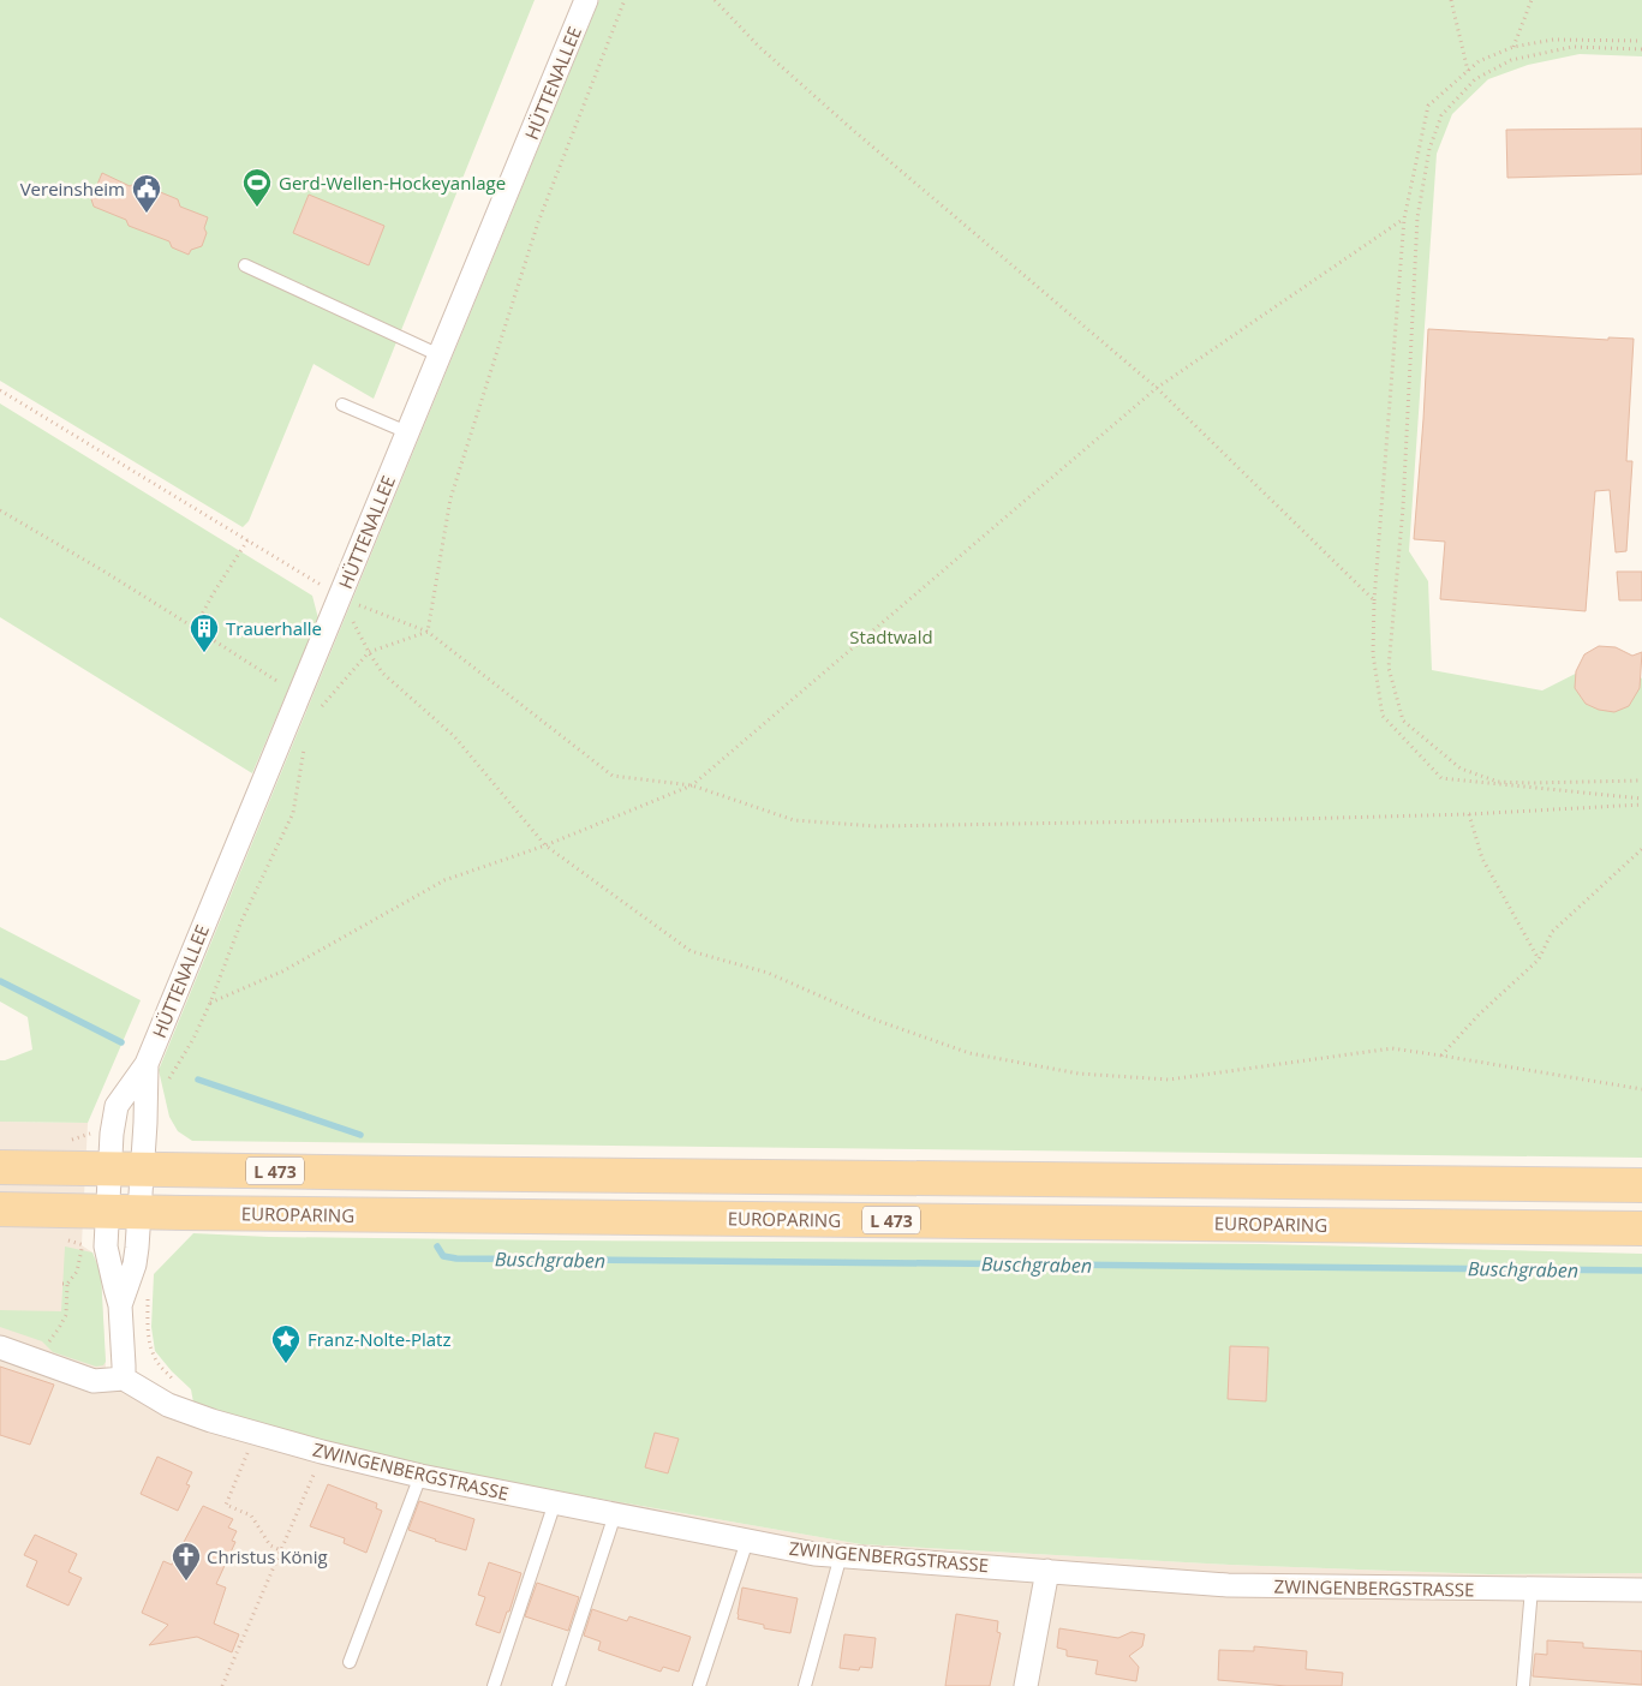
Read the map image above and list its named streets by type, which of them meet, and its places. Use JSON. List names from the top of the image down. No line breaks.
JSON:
{"streets":{"main road":["L 473","EUROPARING"],"street":["HÜTTENALLEE","ZWINGENBERGSTRASSE"]},"crossings":[["HÜTTENALLEE","L 473"],["HÜTTENALLEE","EUROPARING"]],"water":["Buschgraben"],"parks":["Stadtwald"],"places":{"sports":["Gerd-Wellen-Hockeyanlage"],"public building":["Vereinsheim"],"building":["Trauerhalle"],"place":["Franz-Nolte-Platz"],"church":["Christus König"]}}
